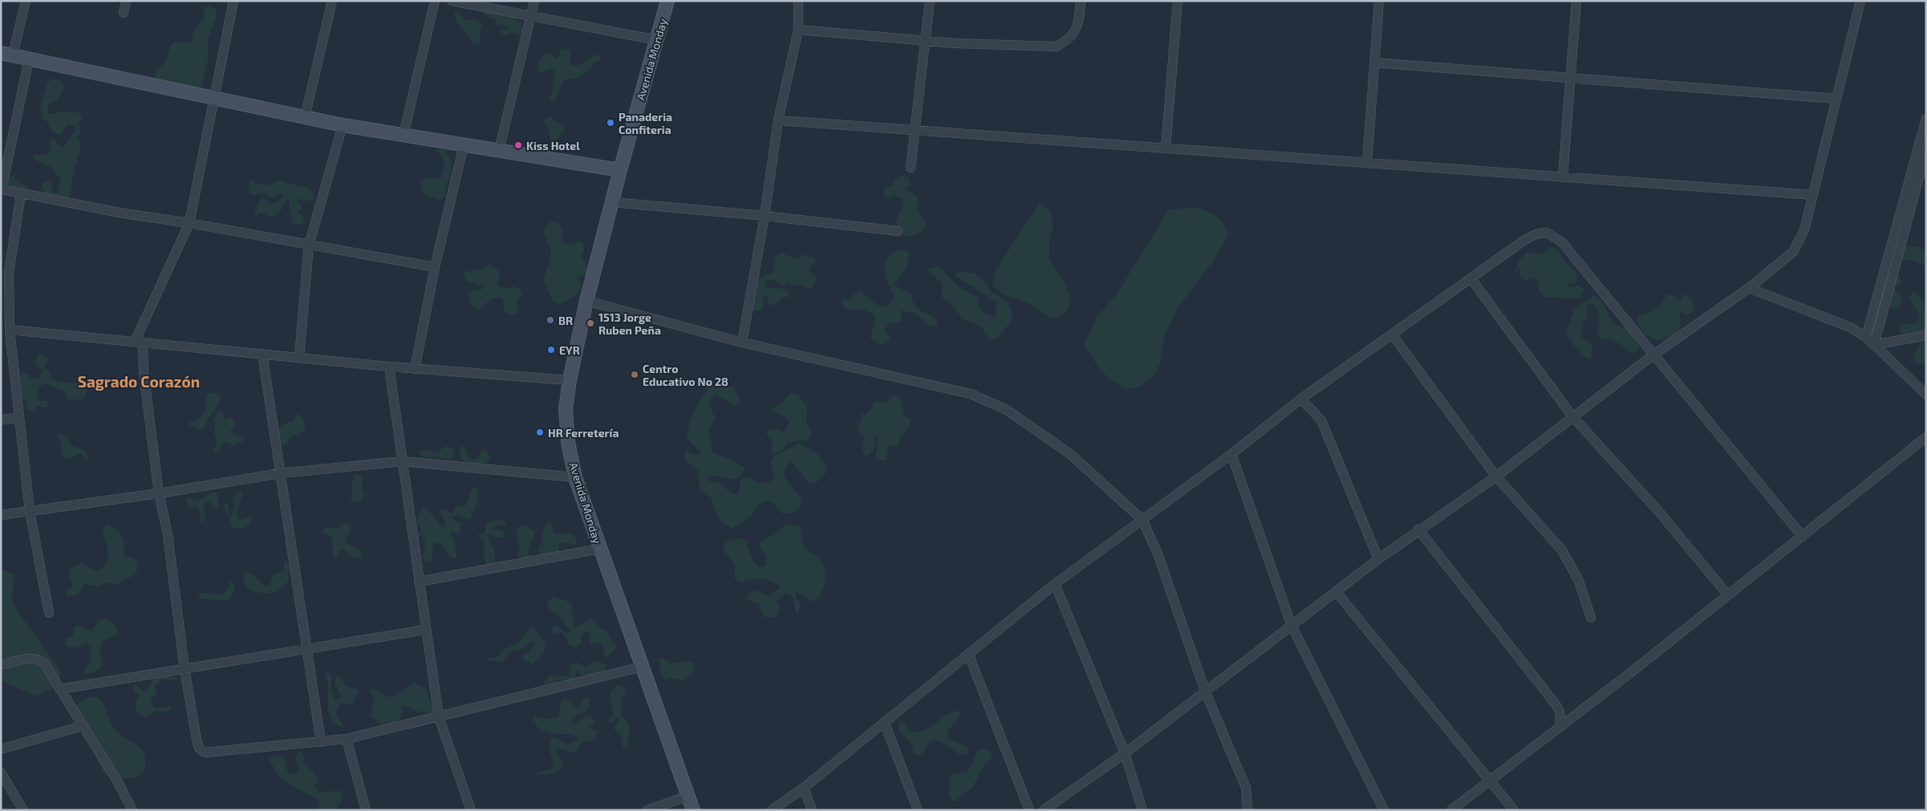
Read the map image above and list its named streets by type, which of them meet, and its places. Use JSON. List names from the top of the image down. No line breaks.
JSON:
{"streets":{"main road":["Avenida Monday"]},"districts":["Sagrado Corazón"],"places":["Panaderia Confiteria","Kiss Hotel","BR","1513 Jorge Ruben Peña","EYR","Centro Educativo No 28","HR Ferretería"]}
